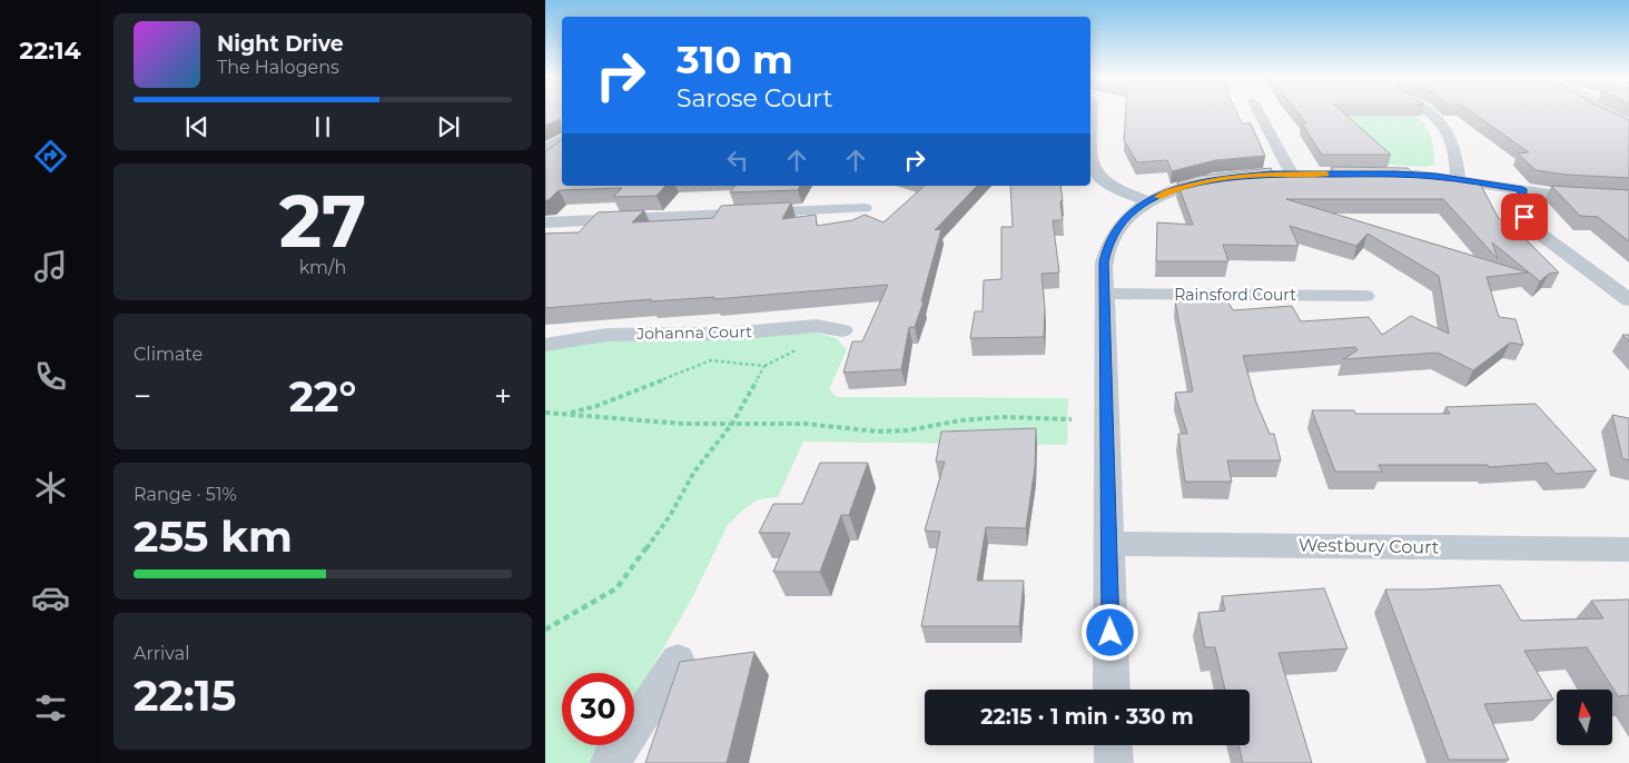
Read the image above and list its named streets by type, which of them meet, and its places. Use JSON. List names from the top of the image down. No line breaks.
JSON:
{"streets":{"street":["Rainsford Court","Johanna Court","Westbury Court"]},"north":"top","page":{"tabs":"22:14","turn":["310 m","Sarose Court"],"song":["Night Drive","The Halogens"],"tile":[["27","km/h"],"Climate",["Range · 51%","255 km"],["Arrival","22:15"]],"heat":["−","22°","+"],"limit":"30","trip":"22:15 · 1 min · 330 m"}}
